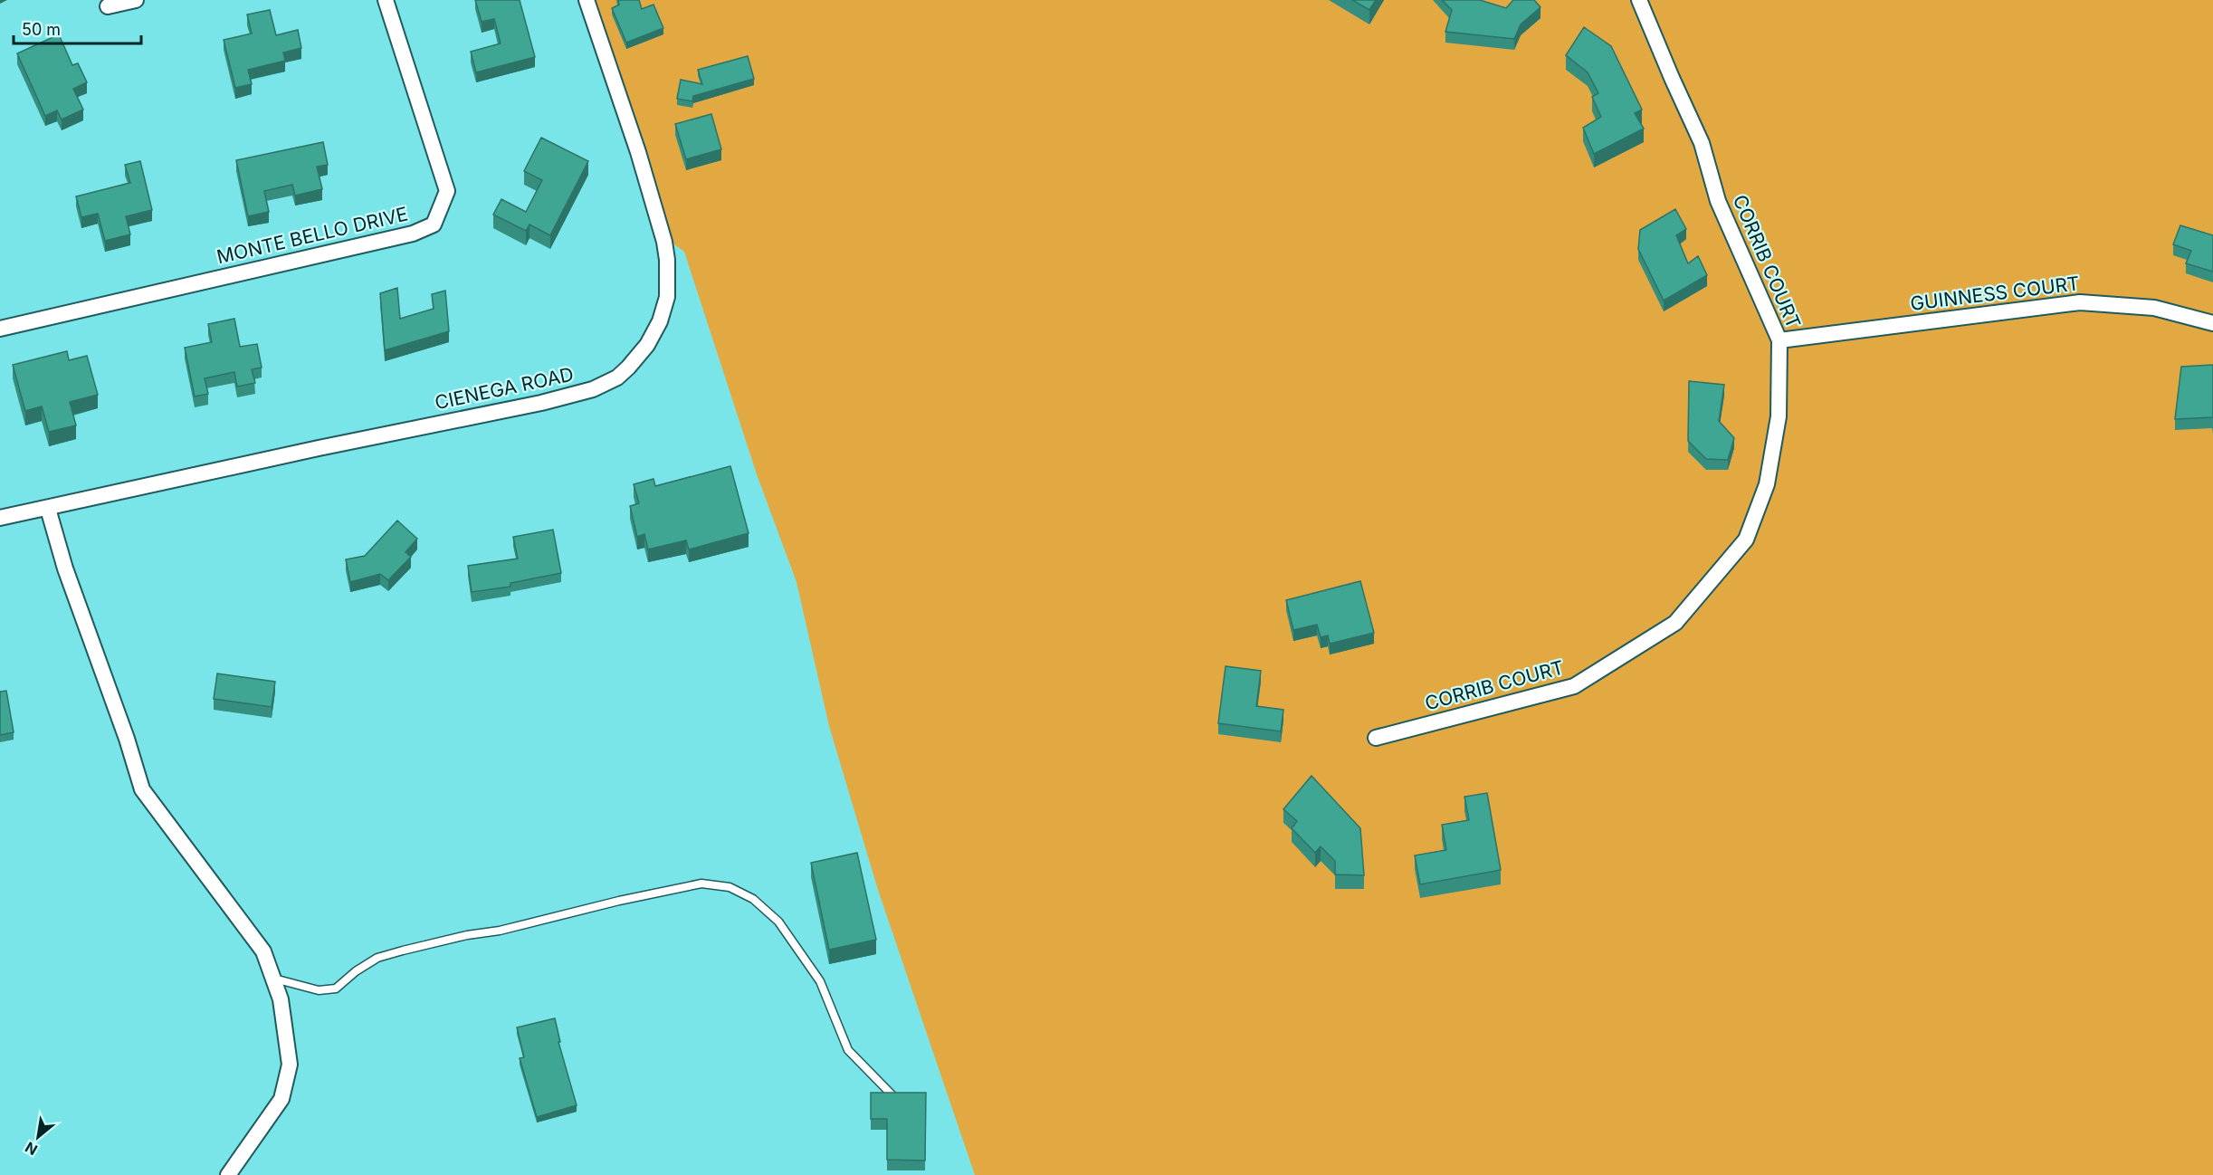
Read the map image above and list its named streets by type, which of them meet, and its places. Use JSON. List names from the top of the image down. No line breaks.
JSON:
{"streets":{"street":["MONTE BELLO DRIVE","CORRIB COURT","GUINNESS COURT","CIENEGA ROAD"]},"crossings":[["CORRIB COURT","GUINNESS COURT"]],"scale_bar":"50 m","north":"bottom left"}
